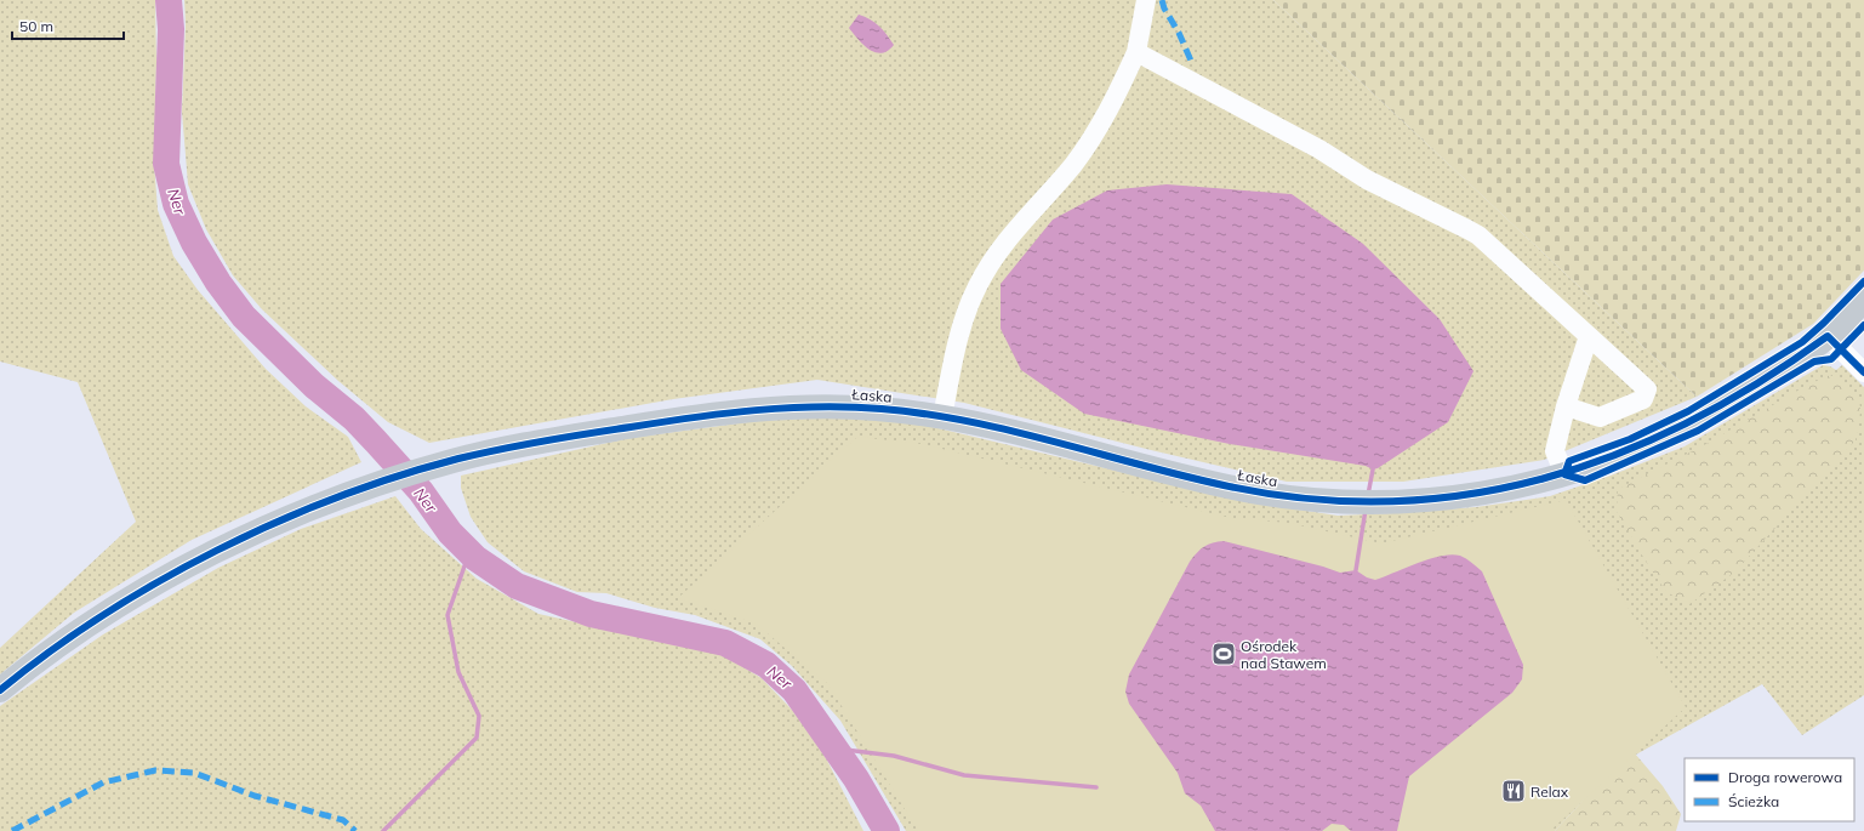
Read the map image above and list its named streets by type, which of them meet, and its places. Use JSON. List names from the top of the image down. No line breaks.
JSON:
{"streets":{"main road":["Łaska"]},"water":["Ner"],"places":{"sports":["Ośrodek nad Stawem"],"restaurant":["Relax"]},"legend":["Droga rowerowa","Ścieżka"],"scale_bar":"50 m"}
